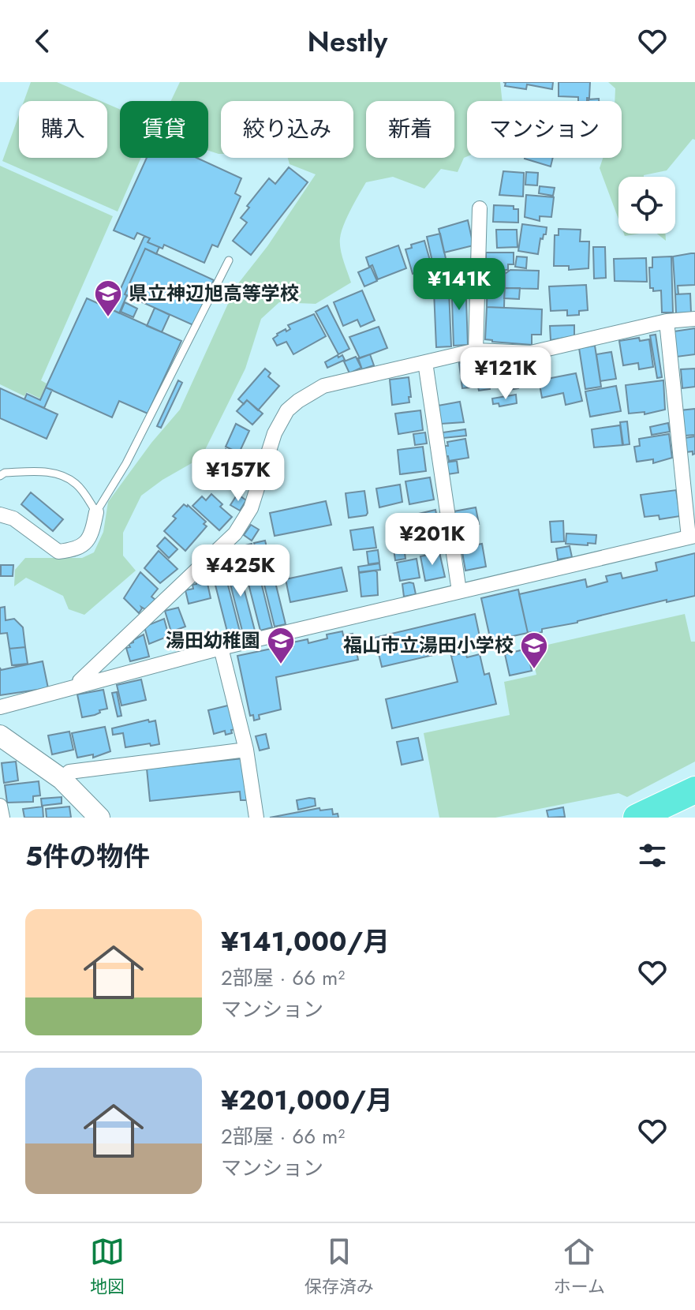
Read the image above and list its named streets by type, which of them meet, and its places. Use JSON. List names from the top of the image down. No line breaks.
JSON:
{"places":{"school or university":["県立神辺旭高等学校","湯田幼稚園","福山市立湯田小学校"]},"page":{"header":"Nestly","chip":["購入","賃貸","絞り込み","新着","マンション"],"price":["¥141K","¥121K","¥157K","¥201K","¥425K"],"heading":"5件の物件","list":[{"name":"¥141,000/月","note":"2部屋 · 66 m² · マンション"},{"name":"¥201,000/月","note":"2部屋 · 66 m² · マンション"}],"tabs":["地図","保存済み","ホーム"]}}
